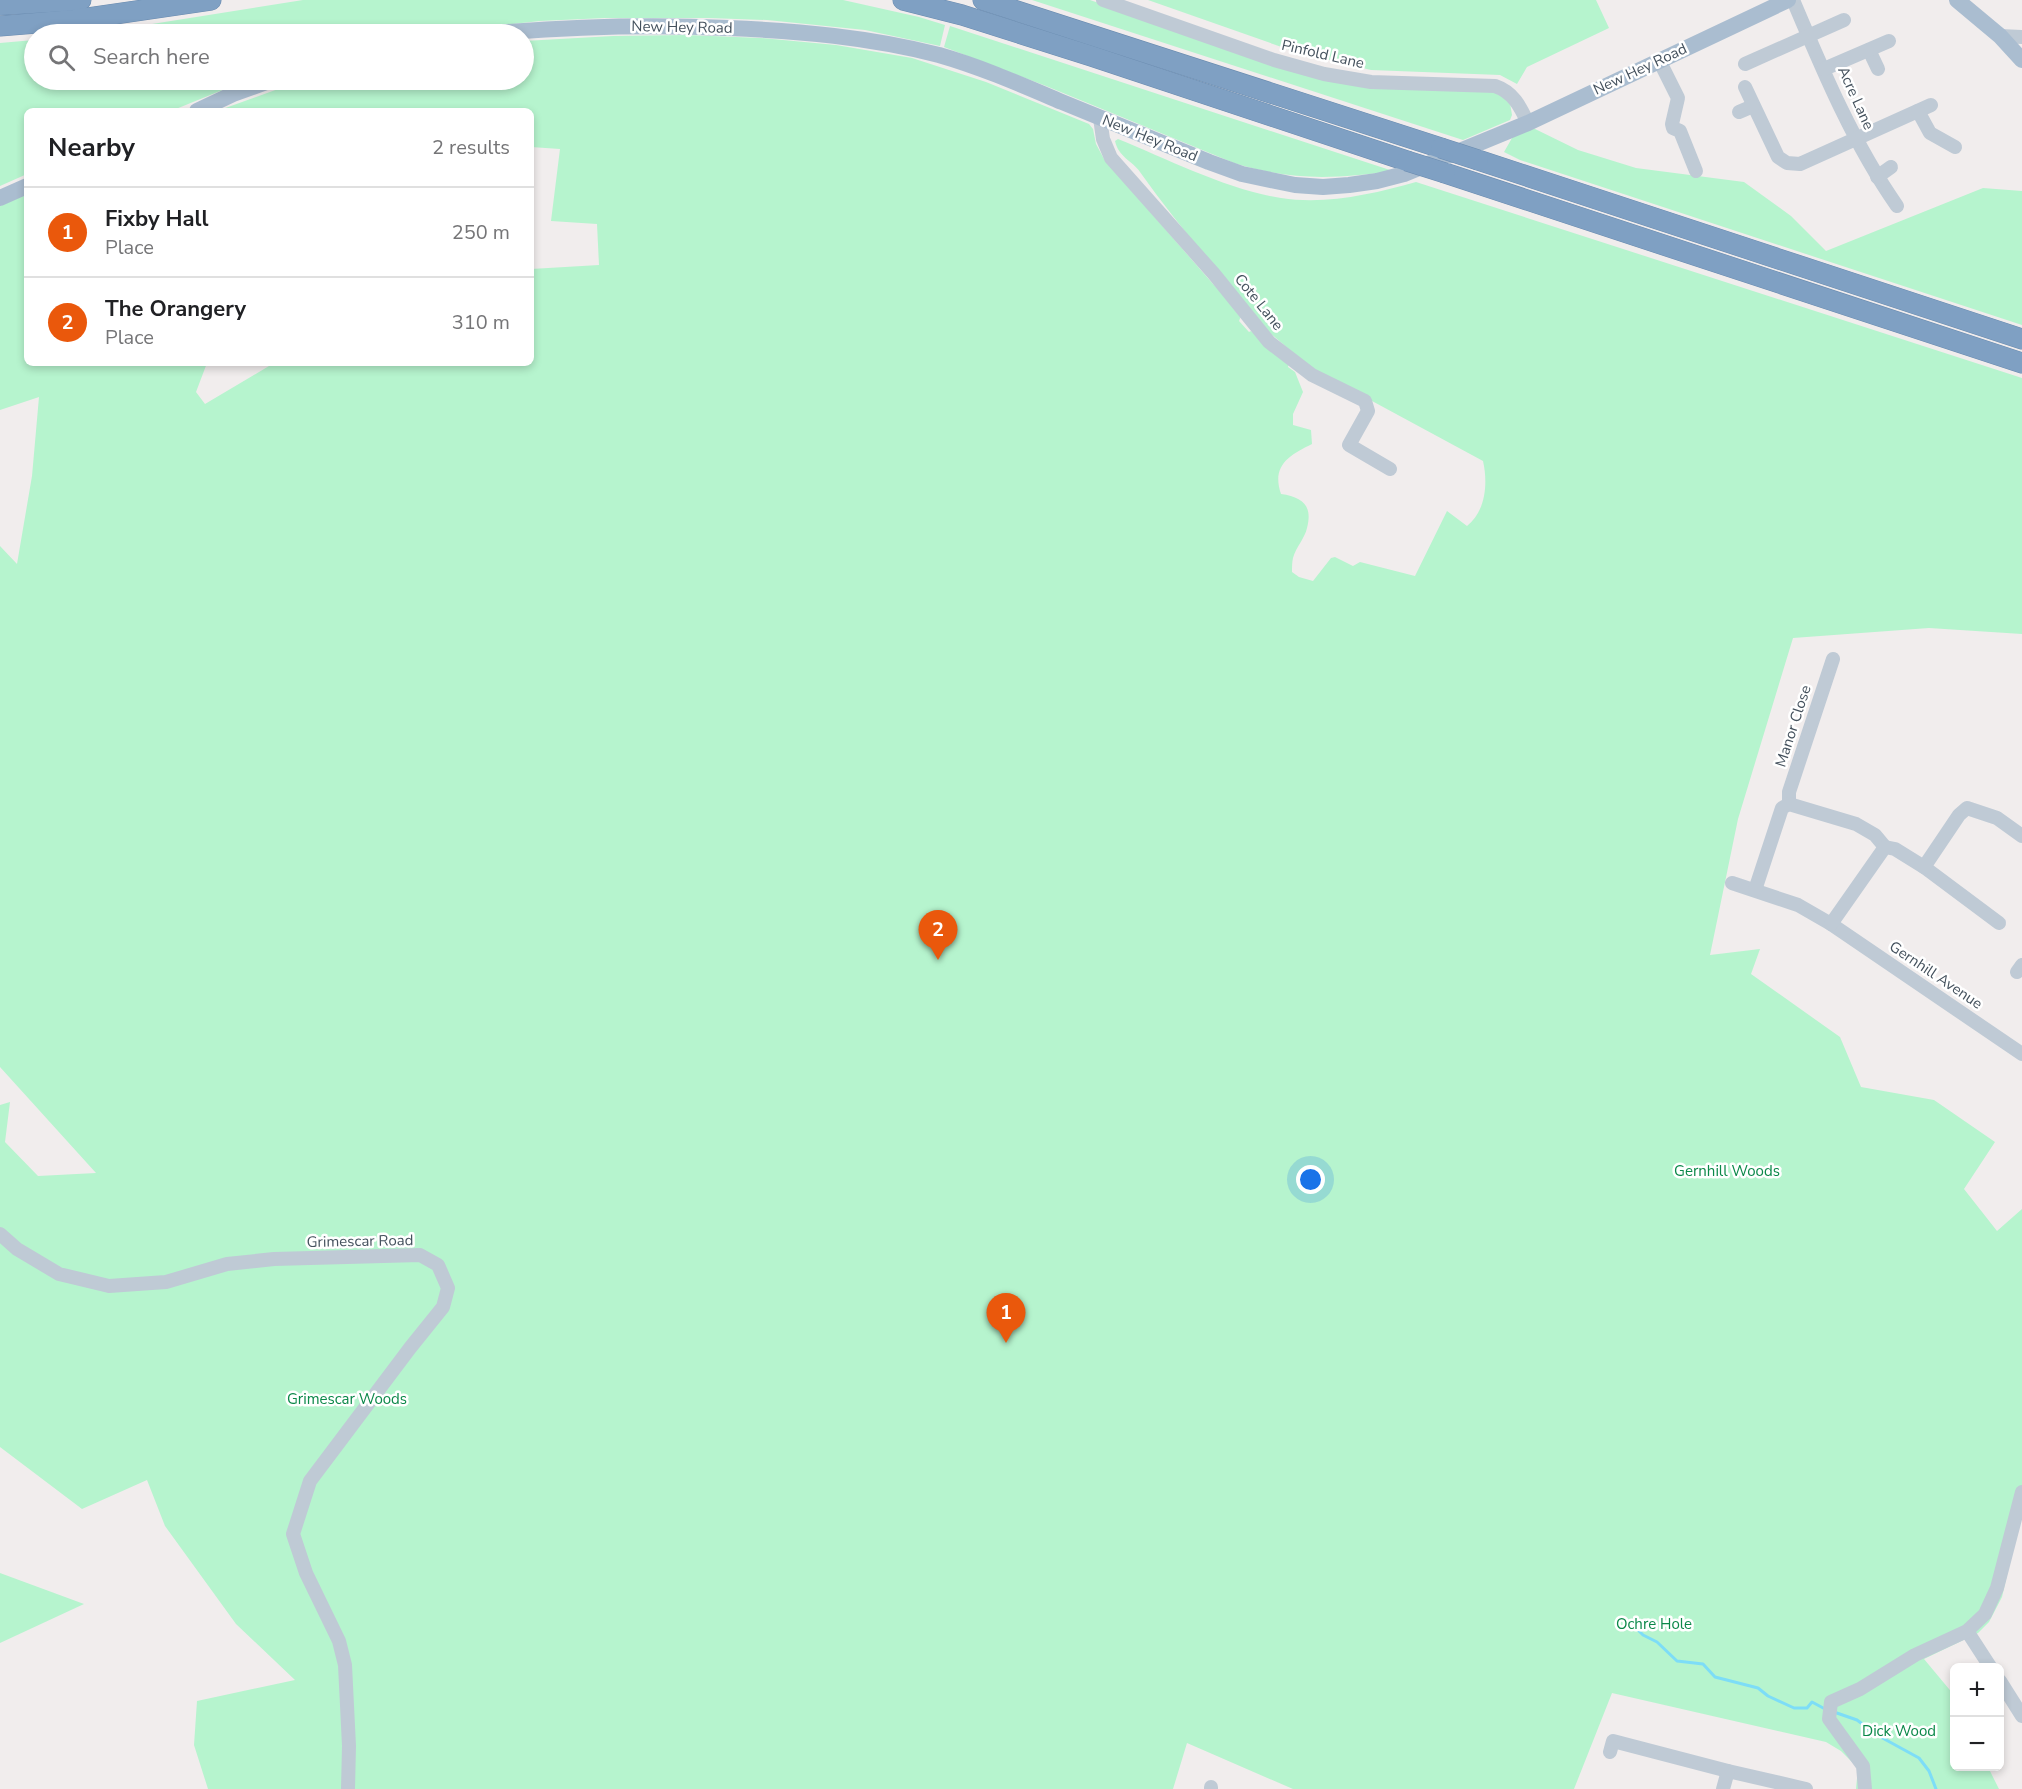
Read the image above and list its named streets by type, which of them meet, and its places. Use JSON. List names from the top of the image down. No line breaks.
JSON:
{"streets":{"main road":["New Hey Road"],"street":["Pinfold Lane","Acre Lane","Cote Lane","Manor Close","Gernhill Avenue","Grimescar Road"]},"crossings":[["New Hey Road","Pinfold Lane"],["New Hey Road","Cote Lane"],["Manor Close","Gernhill Avenue"]],"parks":["Gernhill Woods","Grimescar Woods","Ochre Hole","Dick Wood"],"page":{"search":"Search here","heading":["Nearby","2 results"],"list":[{"mark":"1","name":"Fixby Hall","note":"Place","value":"250 m"},{"mark":"2","name":"The Orangery","note":"Place","value":"310 m"}],"pins":["2","1"],"map_buttons":["+","−"]}}
